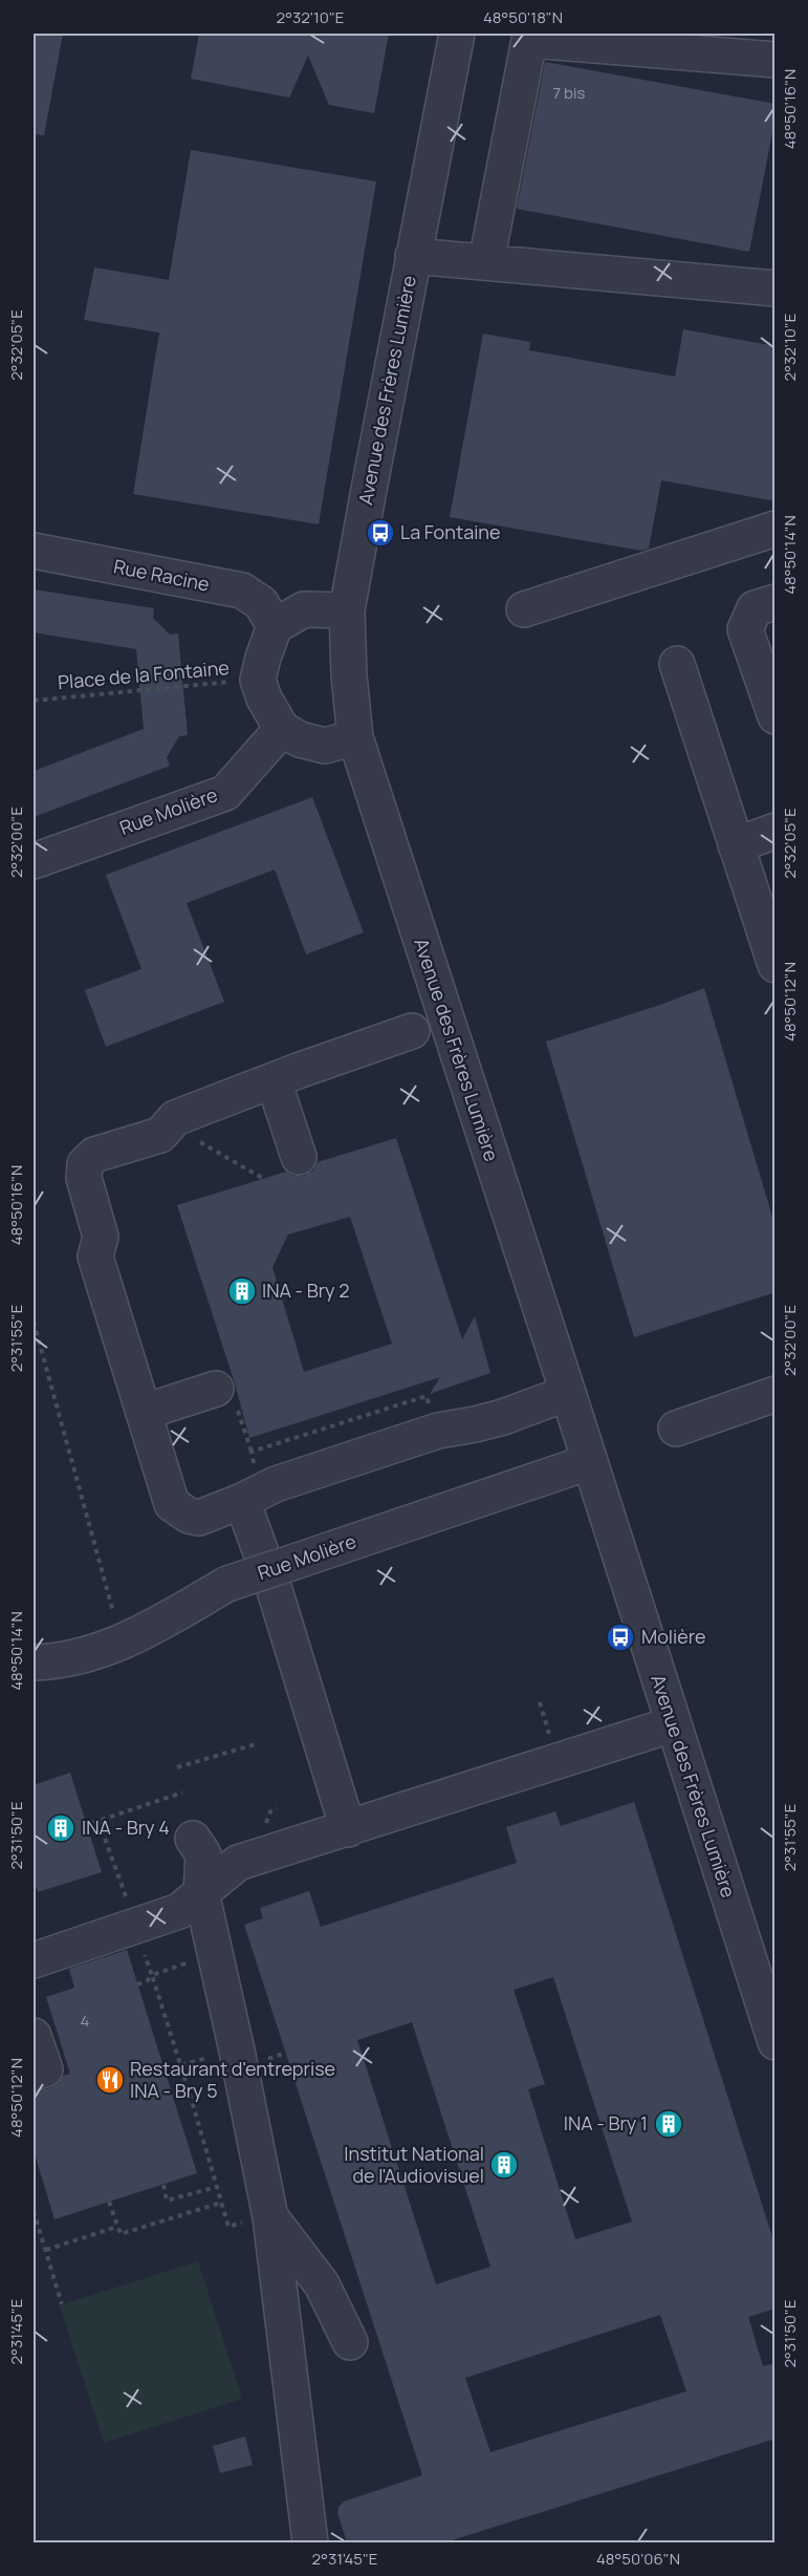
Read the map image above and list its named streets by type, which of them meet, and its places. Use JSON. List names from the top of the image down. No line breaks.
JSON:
{"streets":{"street":["Avenue des Frères Lumière","Rue Racine","Rue Molière"],"path":["Place de la Fontaine"]},"crossings":[["Avenue des Frères Lumière","Rue Molière"]],"places":{"bus stop":["La Fontaine","Molière"],"building":["INA - Bry 2","INA - Bry 4","INA - Bry 1","Institut National de l'Audiovisuel"],"restaurant":["Restaurant d'entreprise INA - Bry 5"]},"house_numbers":["7 bis","4"],"coordinates":["2°32'10\"E","48°50'18\"N","48°50'16\"N","2°32'05\"E","48°50'14\"N","2°32'00\"E","48°50'12\"N","2°31'55\"E","2°31'50\"E","2°31'45\"E","48°50'06\"N"]}
